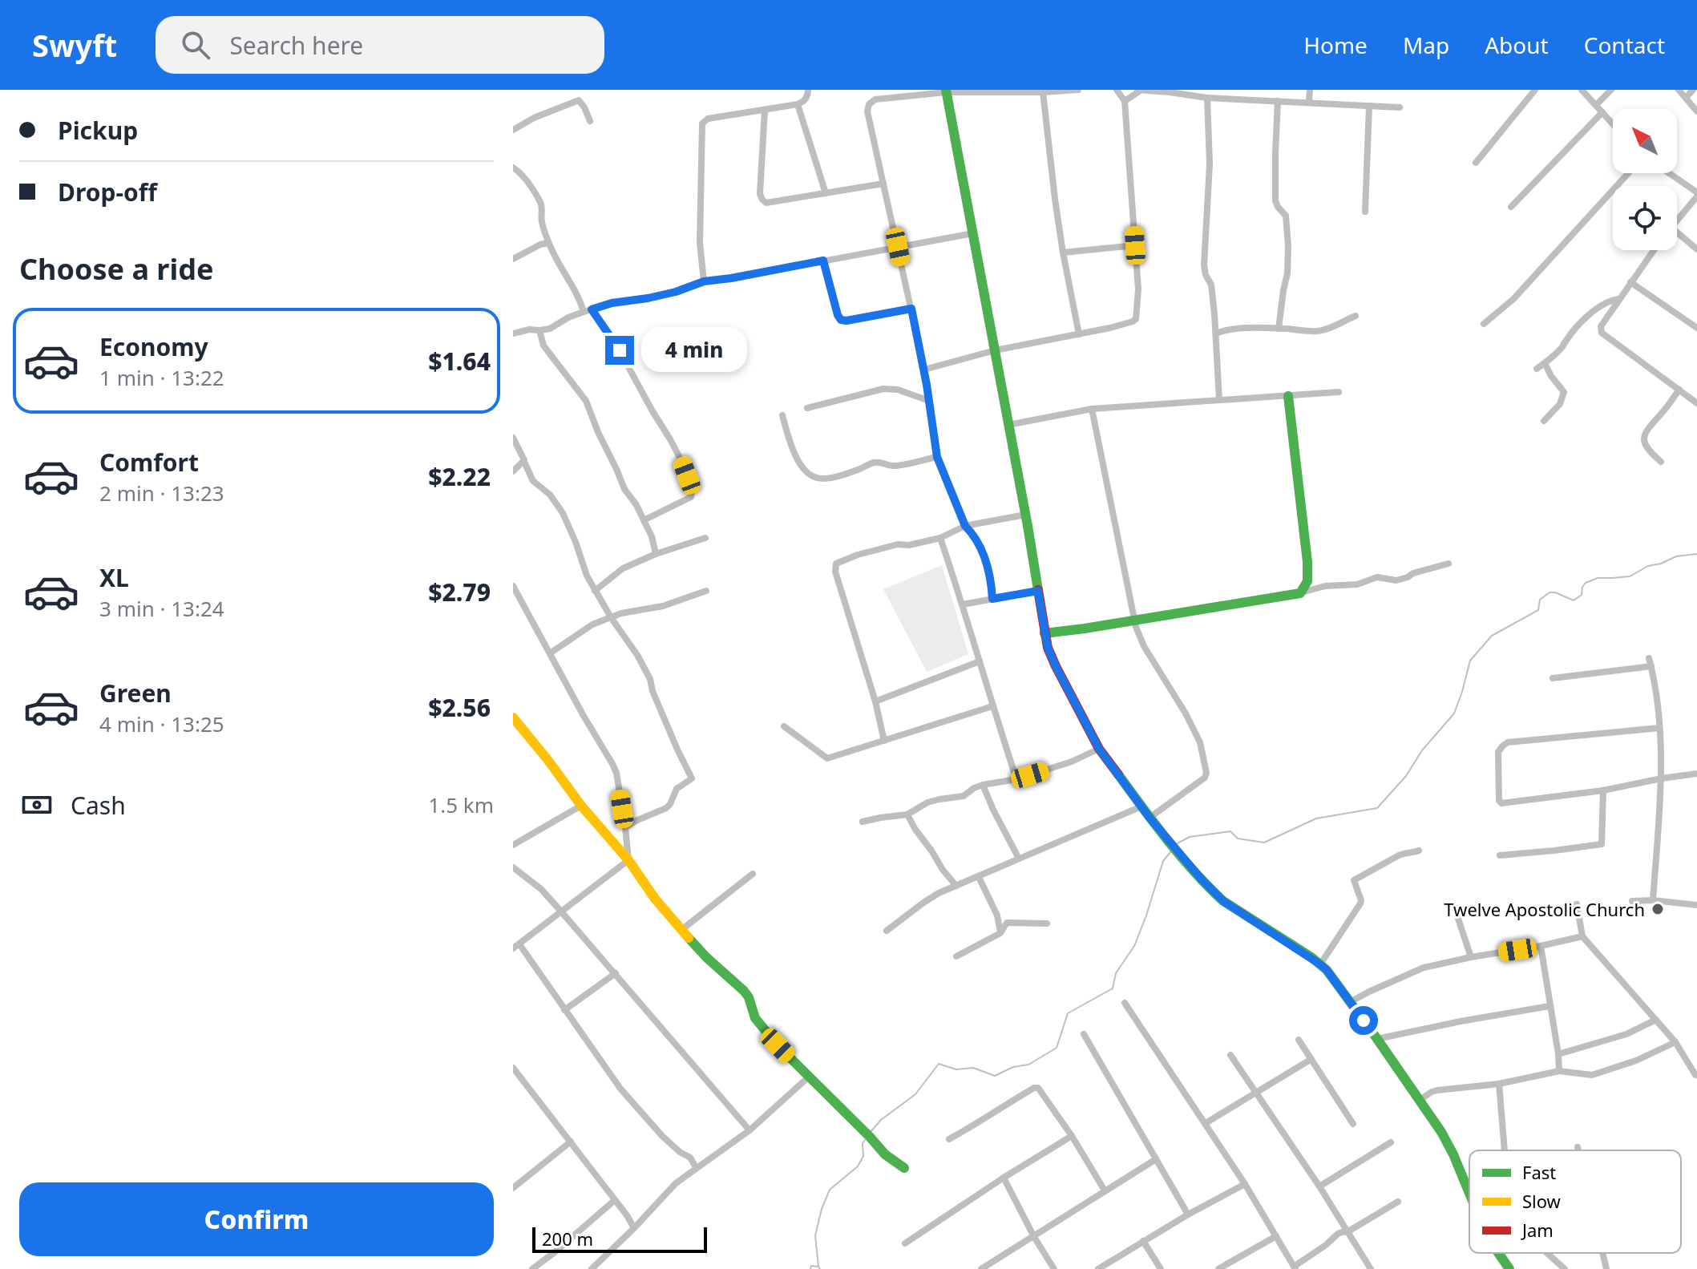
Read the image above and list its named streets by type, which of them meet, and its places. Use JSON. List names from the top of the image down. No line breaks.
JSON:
{"places":["Twelve Apostolic Church"],"legend":["Fast","Slow","Jam"],"scale_bar":"200 m","north":"top left","page":{"header":"Swyft","search":"Search here","nav":["Home","Map","About","Contact"],"banner":["Pickup","Drop-off"],"heading":"Choose a ride","list":[{"name":"Economy","note":"1 min · 13:22","value":"$1.64"},{"name":"Comfort","note":"2 min · 13:23","value":"$2.22"},{"name":"XL","note":"3 min · 13:24","value":"$2.79"},{"name":"Green","note":"4 min · 13:25","value":"$2.56"}],"bubble":"4 min","pay":["Cash","1.5 km"],"buttons":"Confirm","scale":"200 m"}}
